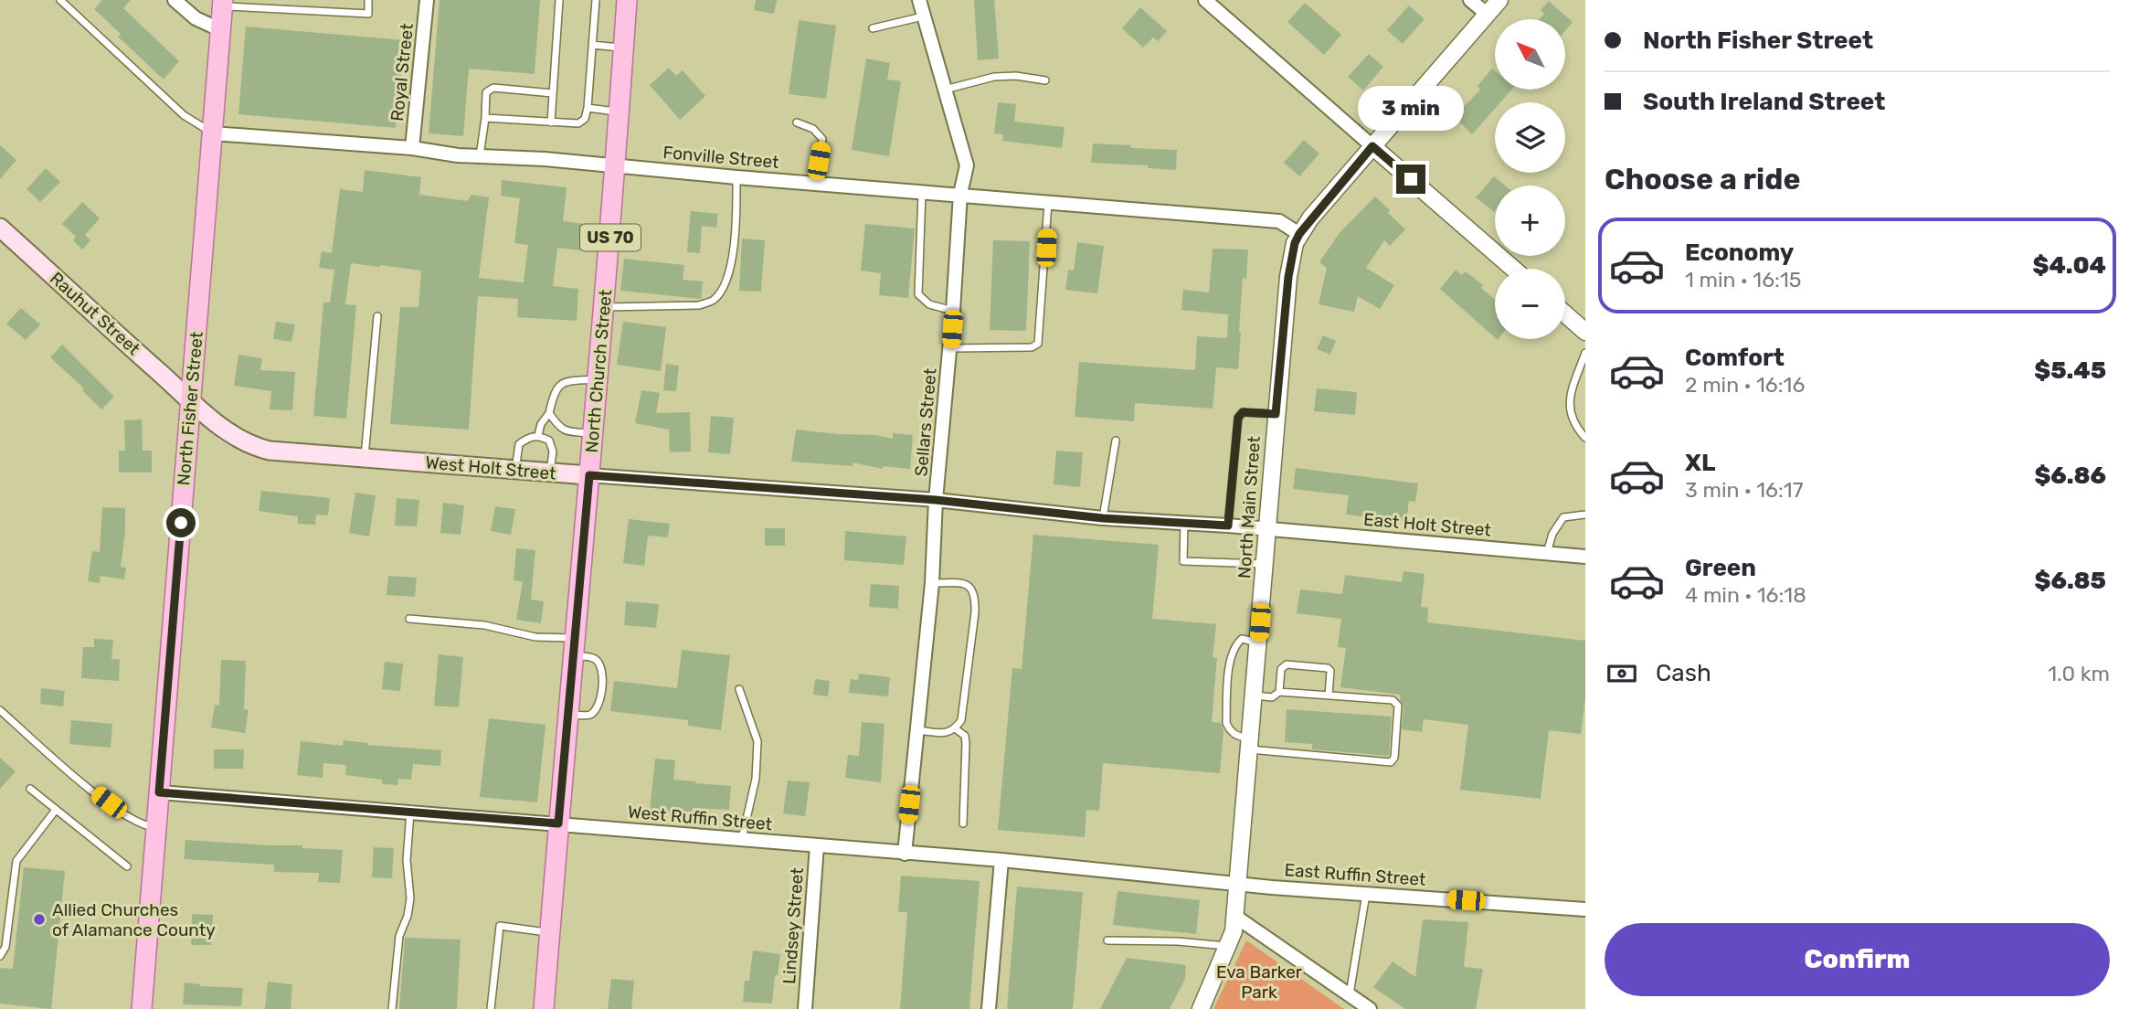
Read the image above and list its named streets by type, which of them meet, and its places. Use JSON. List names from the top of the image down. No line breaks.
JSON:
{"streets":{"main road":["US 70","Rauhut Street","North Church Street","North Fisher Street","West Holt Street"],"street":["Royal Street","Fonville Street","Sellars Street","North Main Street","East Holt Street","West Ruffin Street","East Ruffin Street","Lindsey Street"]},"crossings":[["Royal Street","Fonville Street"],["Fonville Street","North Church Street"],["Fonville Street","North Fisher Street"],["Fonville Street","Sellars Street"],["Fonville Street","North Main Street"],["Rauhut Street","North Fisher Street"],["Rauhut Street","West Holt Street"],["North Church Street","West Holt Street"],["North Church Street","West Ruffin Street"],["North Fisher Street","West Holt Street"],["North Fisher Street","West Ruffin Street"],["Sellars Street","West Holt Street"],["Sellars Street","West Ruffin Street"],["West Holt Street","North Main Street"],["West Holt Street","East Holt Street"],["North Main Street","East Holt Street"],["North Main Street","West Ruffin Street"],["North Main Street","East Ruffin Street"],["West Ruffin Street","East Ruffin Street"],["West Ruffin Street","Lindsey Street"]],"parks":["Eva Barker Park"],"places":["Allied Churches of Alamance County"],"north":"top left","page":{"banner":["North Fisher Street","South Ireland Street"],"map_buttons":["+","−"],"bubble":"3 min","heading":"Choose a ride","list":[{"name":"Economy","note":"1 min · 16:15","value":"$4.04"},{"name":"Comfort","note":"2 min · 16:16","value":"$5.45"},{"name":"XL","note":"3 min · 16:17","value":"$6.86"},{"name":"Green","note":"4 min · 16:18","value":"$6.85"}],"pay":["Cash","1.0 km"],"buttons":"Confirm"}}
